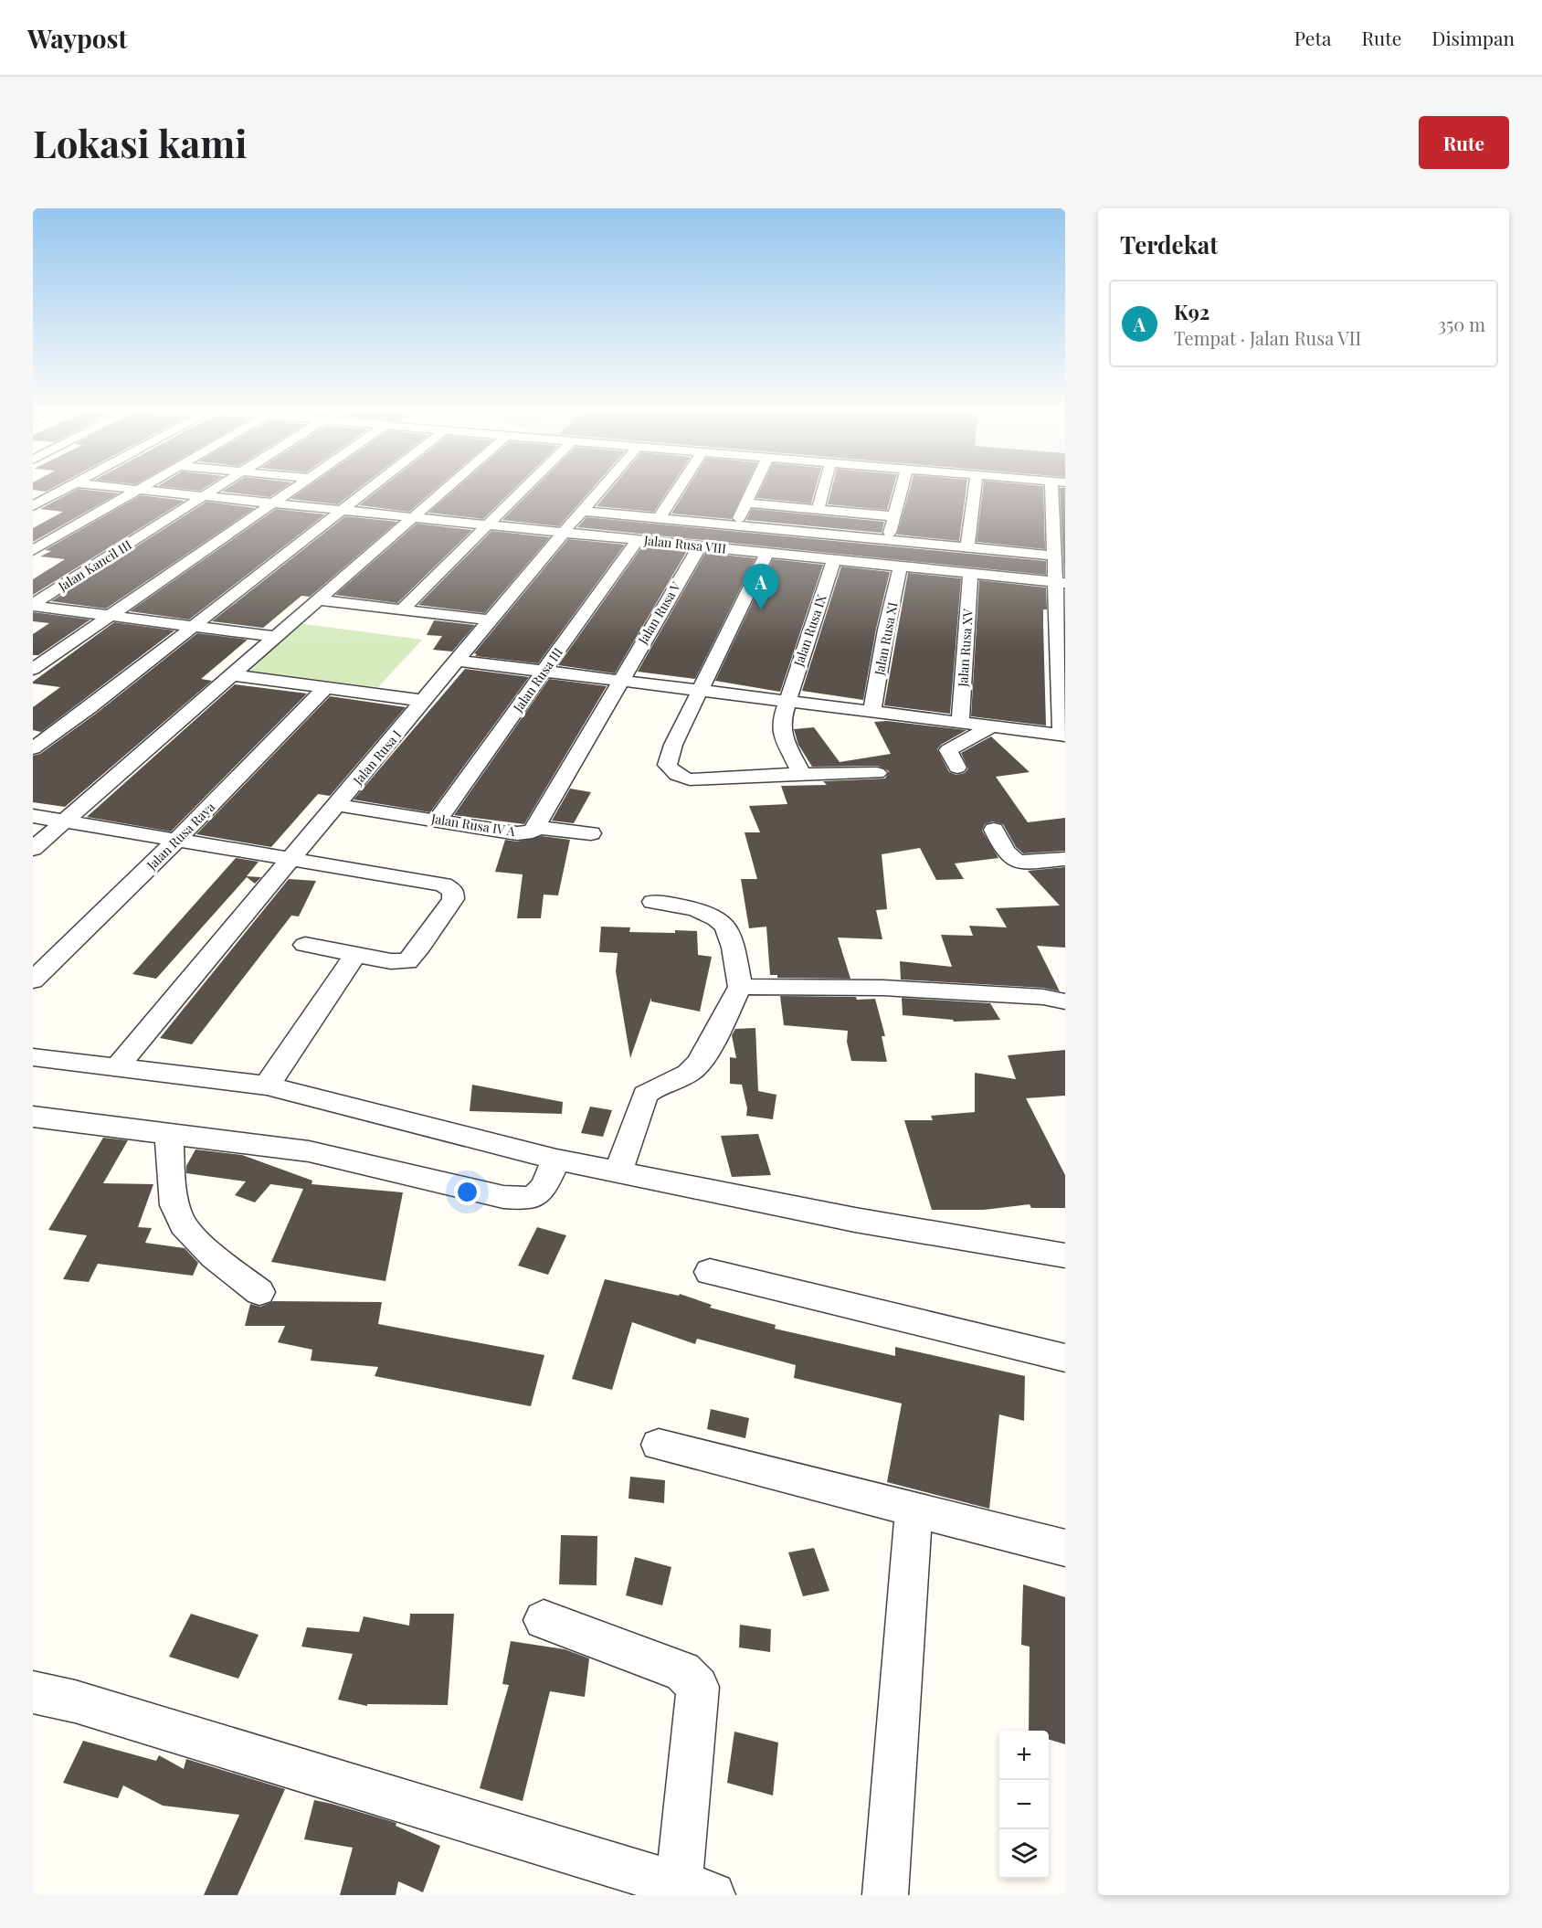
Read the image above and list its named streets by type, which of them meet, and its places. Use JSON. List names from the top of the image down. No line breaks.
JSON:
{"streets":{"street":["Jalan Rusa VIII","Jalan Kancil III","Jalan Rusa V","Jalan Rusa IX","Jalan Rusa XI","Jalan Rusa XV","Jalan Rusa III","Jalan Rusa I","Jalan Rusa IV A","Jalan Rusa Raya"]},"crossings":[["Jalan Rusa VIII","Jalan Kancil III"],["Jalan Rusa VIII","Jalan Rusa V"],["Jalan Rusa VIII","Jalan Rusa IX"],["Jalan Rusa VIII","Jalan Rusa XI"],["Jalan Rusa VIII","Jalan Rusa XV"],["Jalan Rusa VIII","Jalan Rusa III"],["Jalan Rusa VIII","Jalan Rusa I"],["Jalan Rusa V","Jalan Rusa IV A"],["Jalan Rusa III","Jalan Rusa IV A"],["Jalan Rusa I","Jalan Rusa IV A"]],"page":{"header":"Waypost","nav":["Peta","Rute","Disimpan"],"buttons":"Rute","title":"Lokasi kami","heading":"Terdekat","list":[{"mark":"A","name":"K92","note":"Tempat · Jalan Rusa VII","value":"350 m"}],"pins":"A","map_buttons":["+","−"]}}
